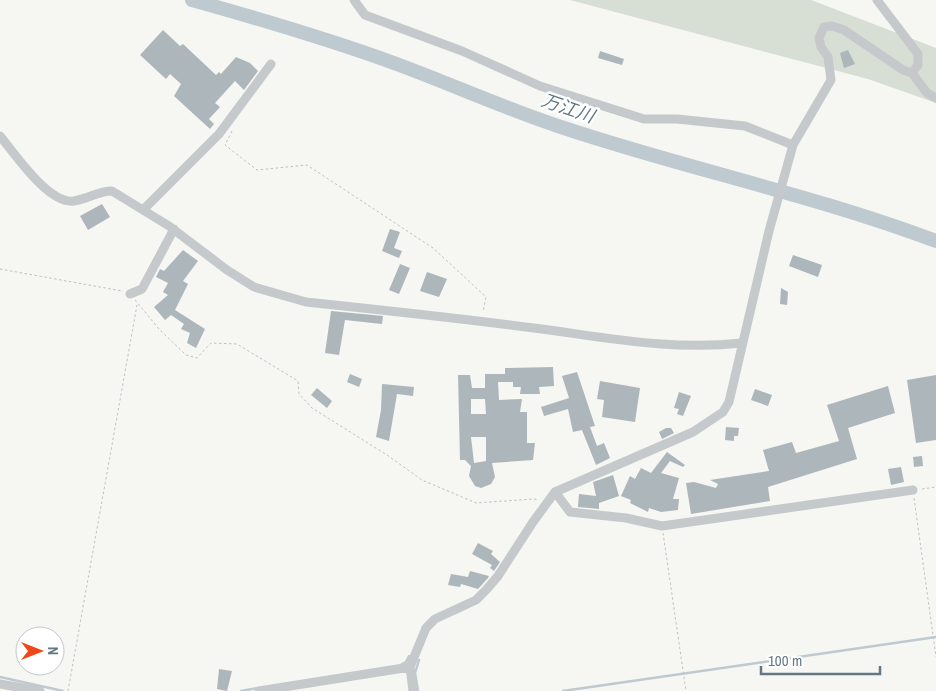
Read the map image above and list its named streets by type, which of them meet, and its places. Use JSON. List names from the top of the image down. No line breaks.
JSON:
{"water":["万江川"],"scale_bar":"100 m","north":"right"}
